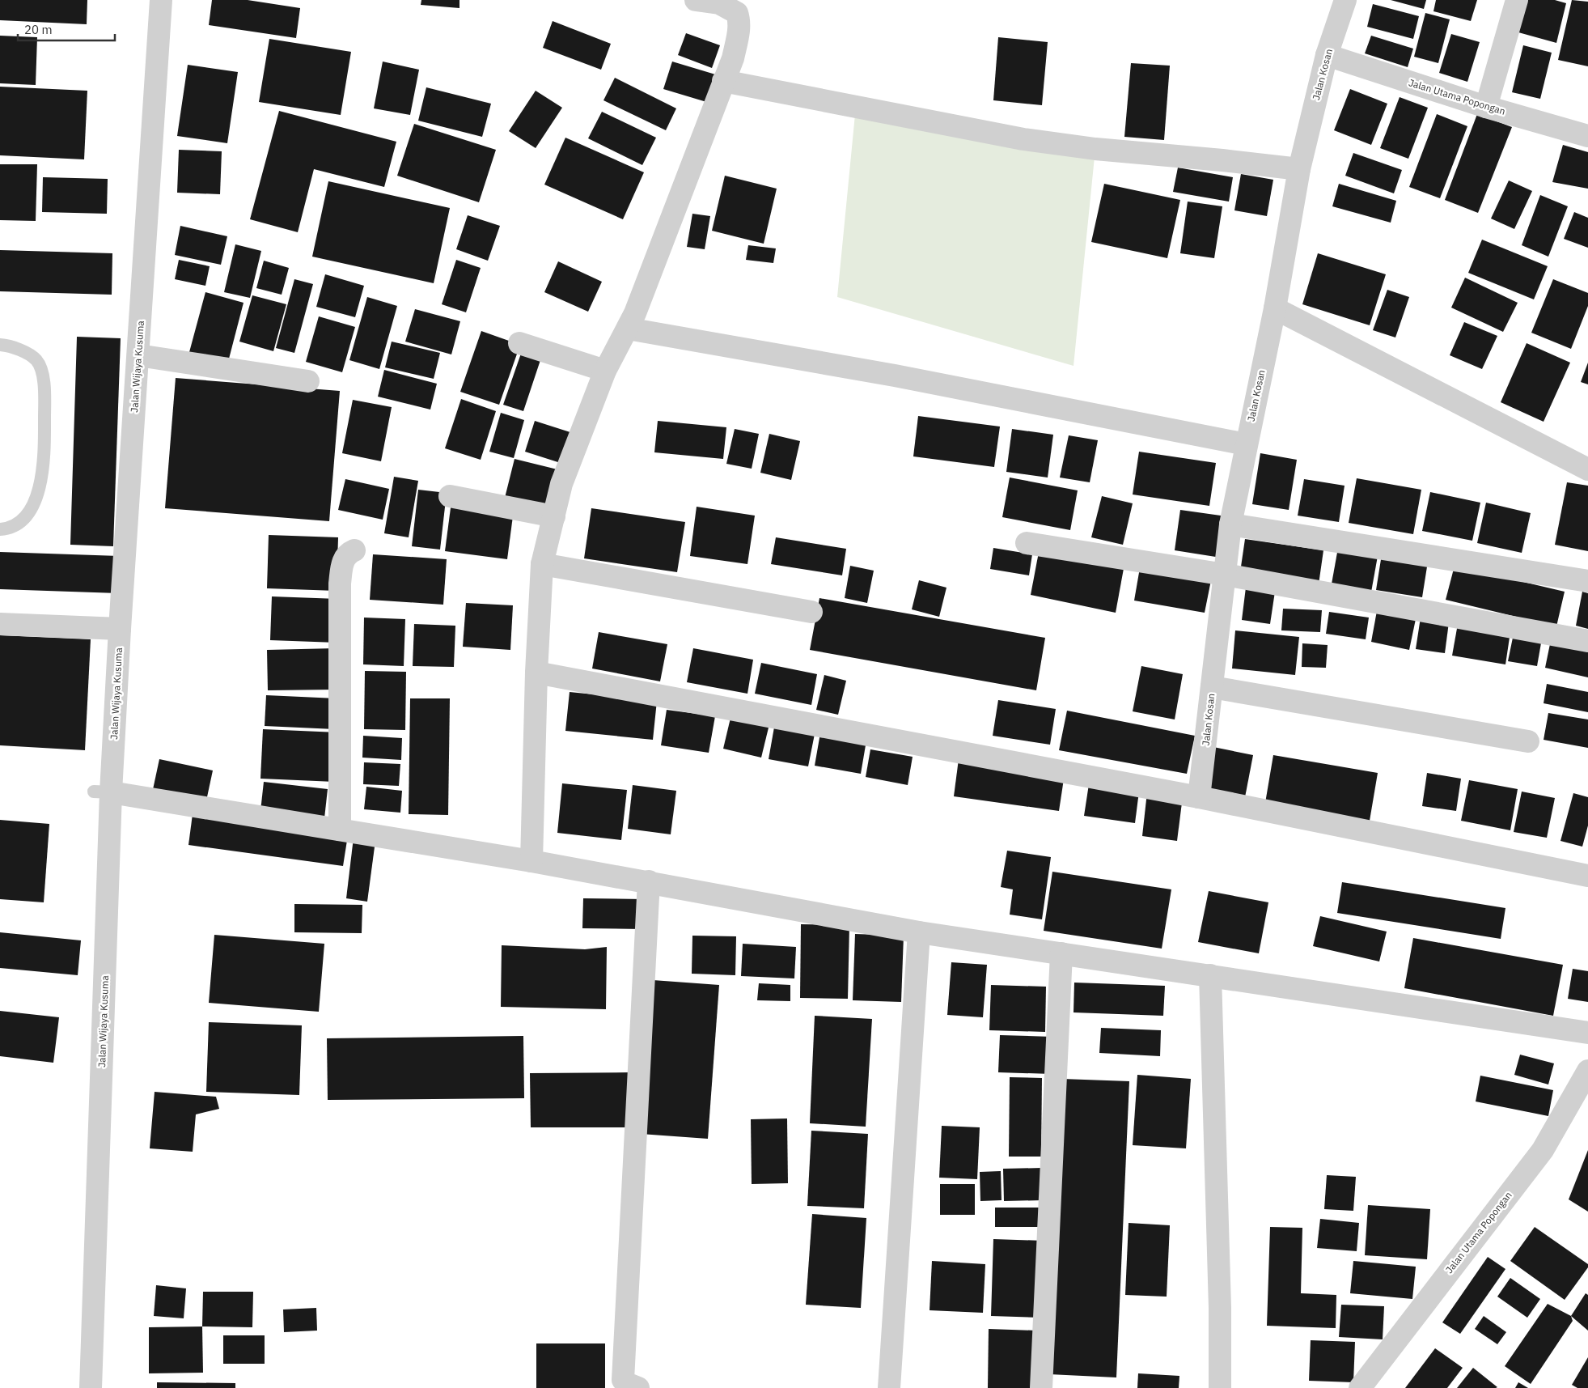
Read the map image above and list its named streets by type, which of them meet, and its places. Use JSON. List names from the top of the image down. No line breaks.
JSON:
{"streets":{"street":["Jalan Kosan","Jalan Utama Popongan","Jalan Wijaya Kusuma"]},"crossings":[["Jalan Kosan","Jalan Utama Popongan"]],"scale_bar":"20 m"}
